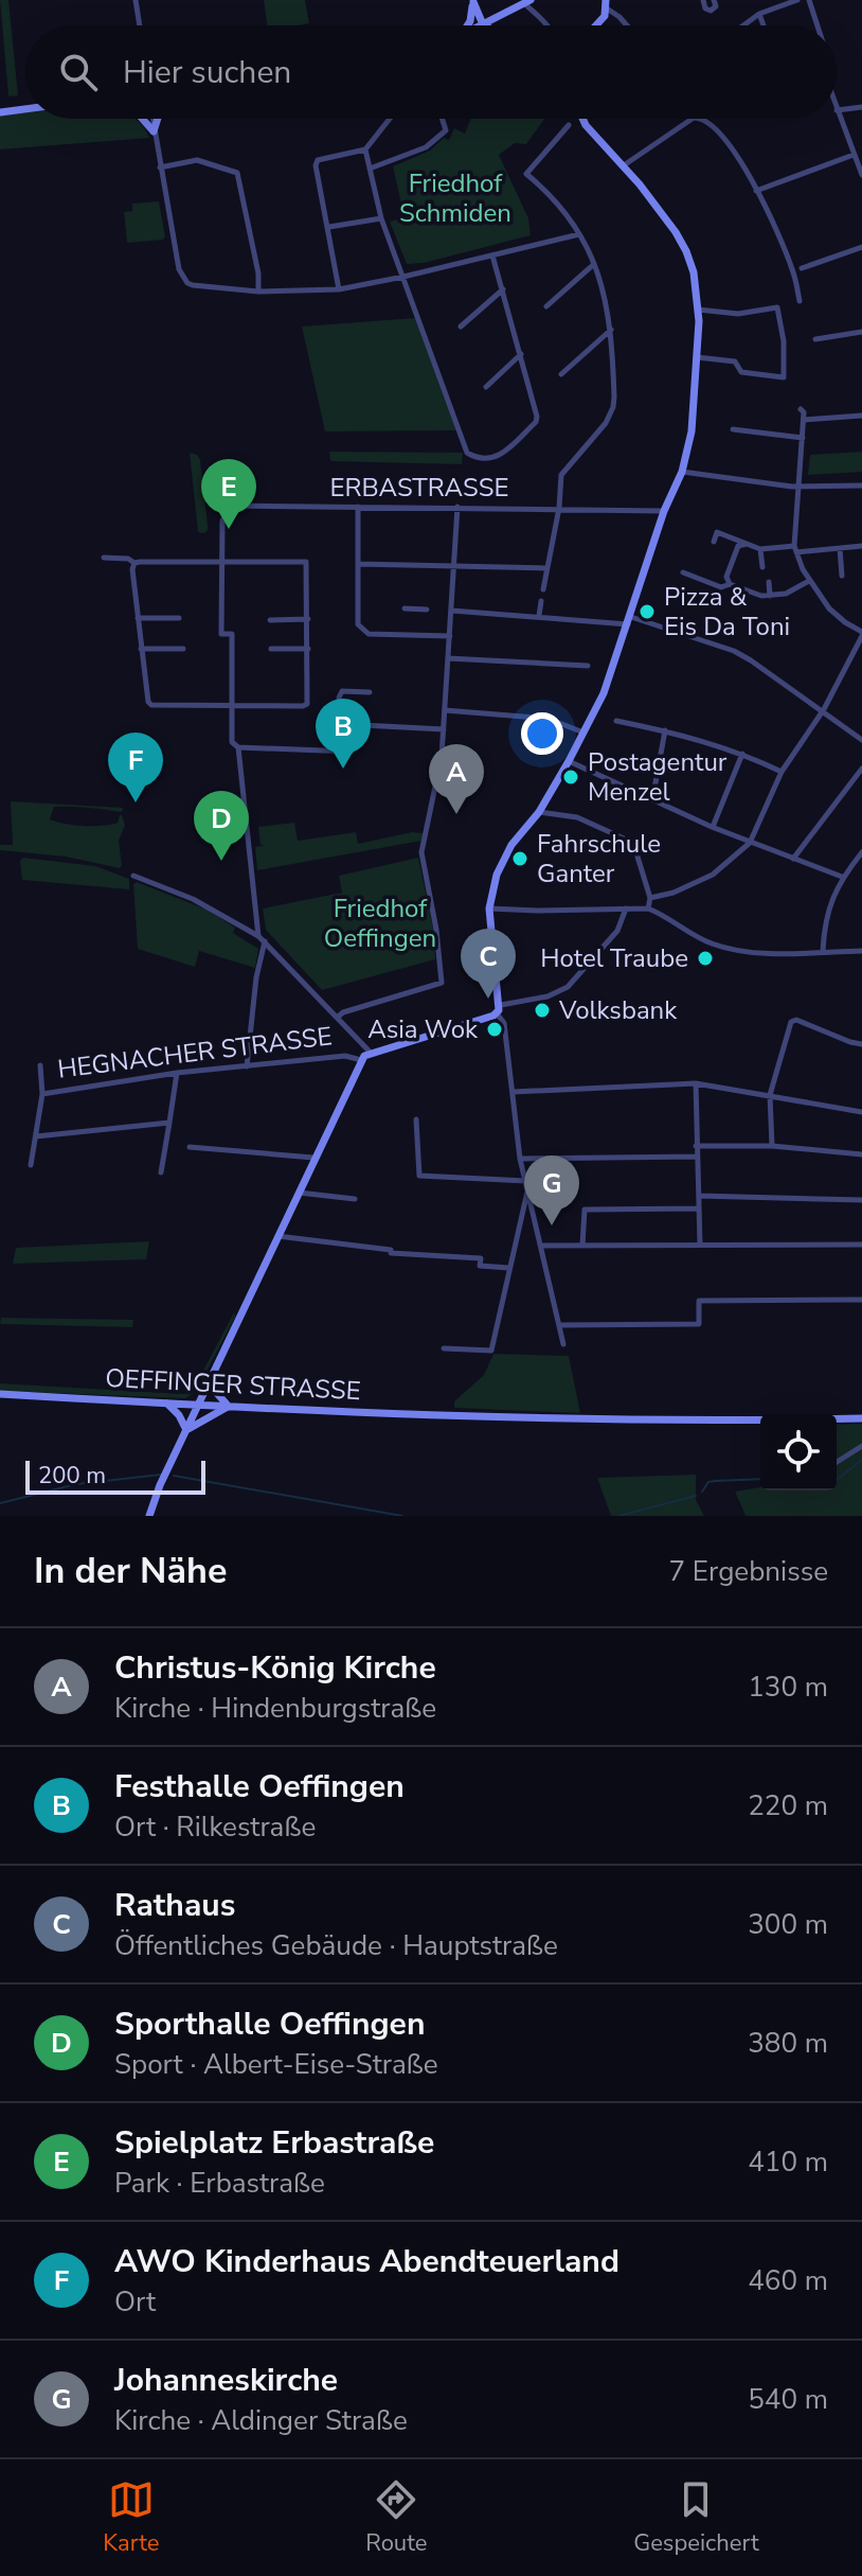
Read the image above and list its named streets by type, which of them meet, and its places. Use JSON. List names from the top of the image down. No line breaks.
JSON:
{"streets":{"street":["ERBASTRASSE","HEGNACHER STRASSE","OEFFINGER STRASSE"]},"parks":["Friedhof Schmiden","Friedhof Oeffingen"],"places":["Pizza & Eis Da Toni","Postagentur Menzel","Fahrschule Ganter","Hotel Traube","Volksbank","Asia Wok"],"scale_bar":"200 m","page":{"search":"Hier suchen","pins":["E","B","F","A","D","C","G"],"scale":"200 m","heading":["In der Nähe","7 Ergebnisse"],"list":[{"mark":"A","name":"Christus-König Kirche","note":"Kirche · Hindenburgstraße","value":"130 m"},{"mark":"B","name":"Festhalle Oeffingen","note":"Ort · Rilkestraße","value":"220 m"},{"mark":"C","name":"Rathaus","note":"Öffentliches Gebäude · Hauptstraße","value":"300 m"},{"mark":"D","name":"Sporthalle Oeffingen","note":"Sport · Albert-Eise-Straße","value":"380 m"},{"mark":"E","name":"Spielplatz Erbastraße","note":"Park · Erbastraße","value":"410 m"},{"mark":"F","name":"AWO Kinderhaus Abendteuerland","note":"Ort","value":"460 m"},{"mark":"G","name":"Johanneskirche","note":"Kirche · Aldinger Straße","value":"540 m"}],"nav":["Karte","Route","Gespeichert"]}}
